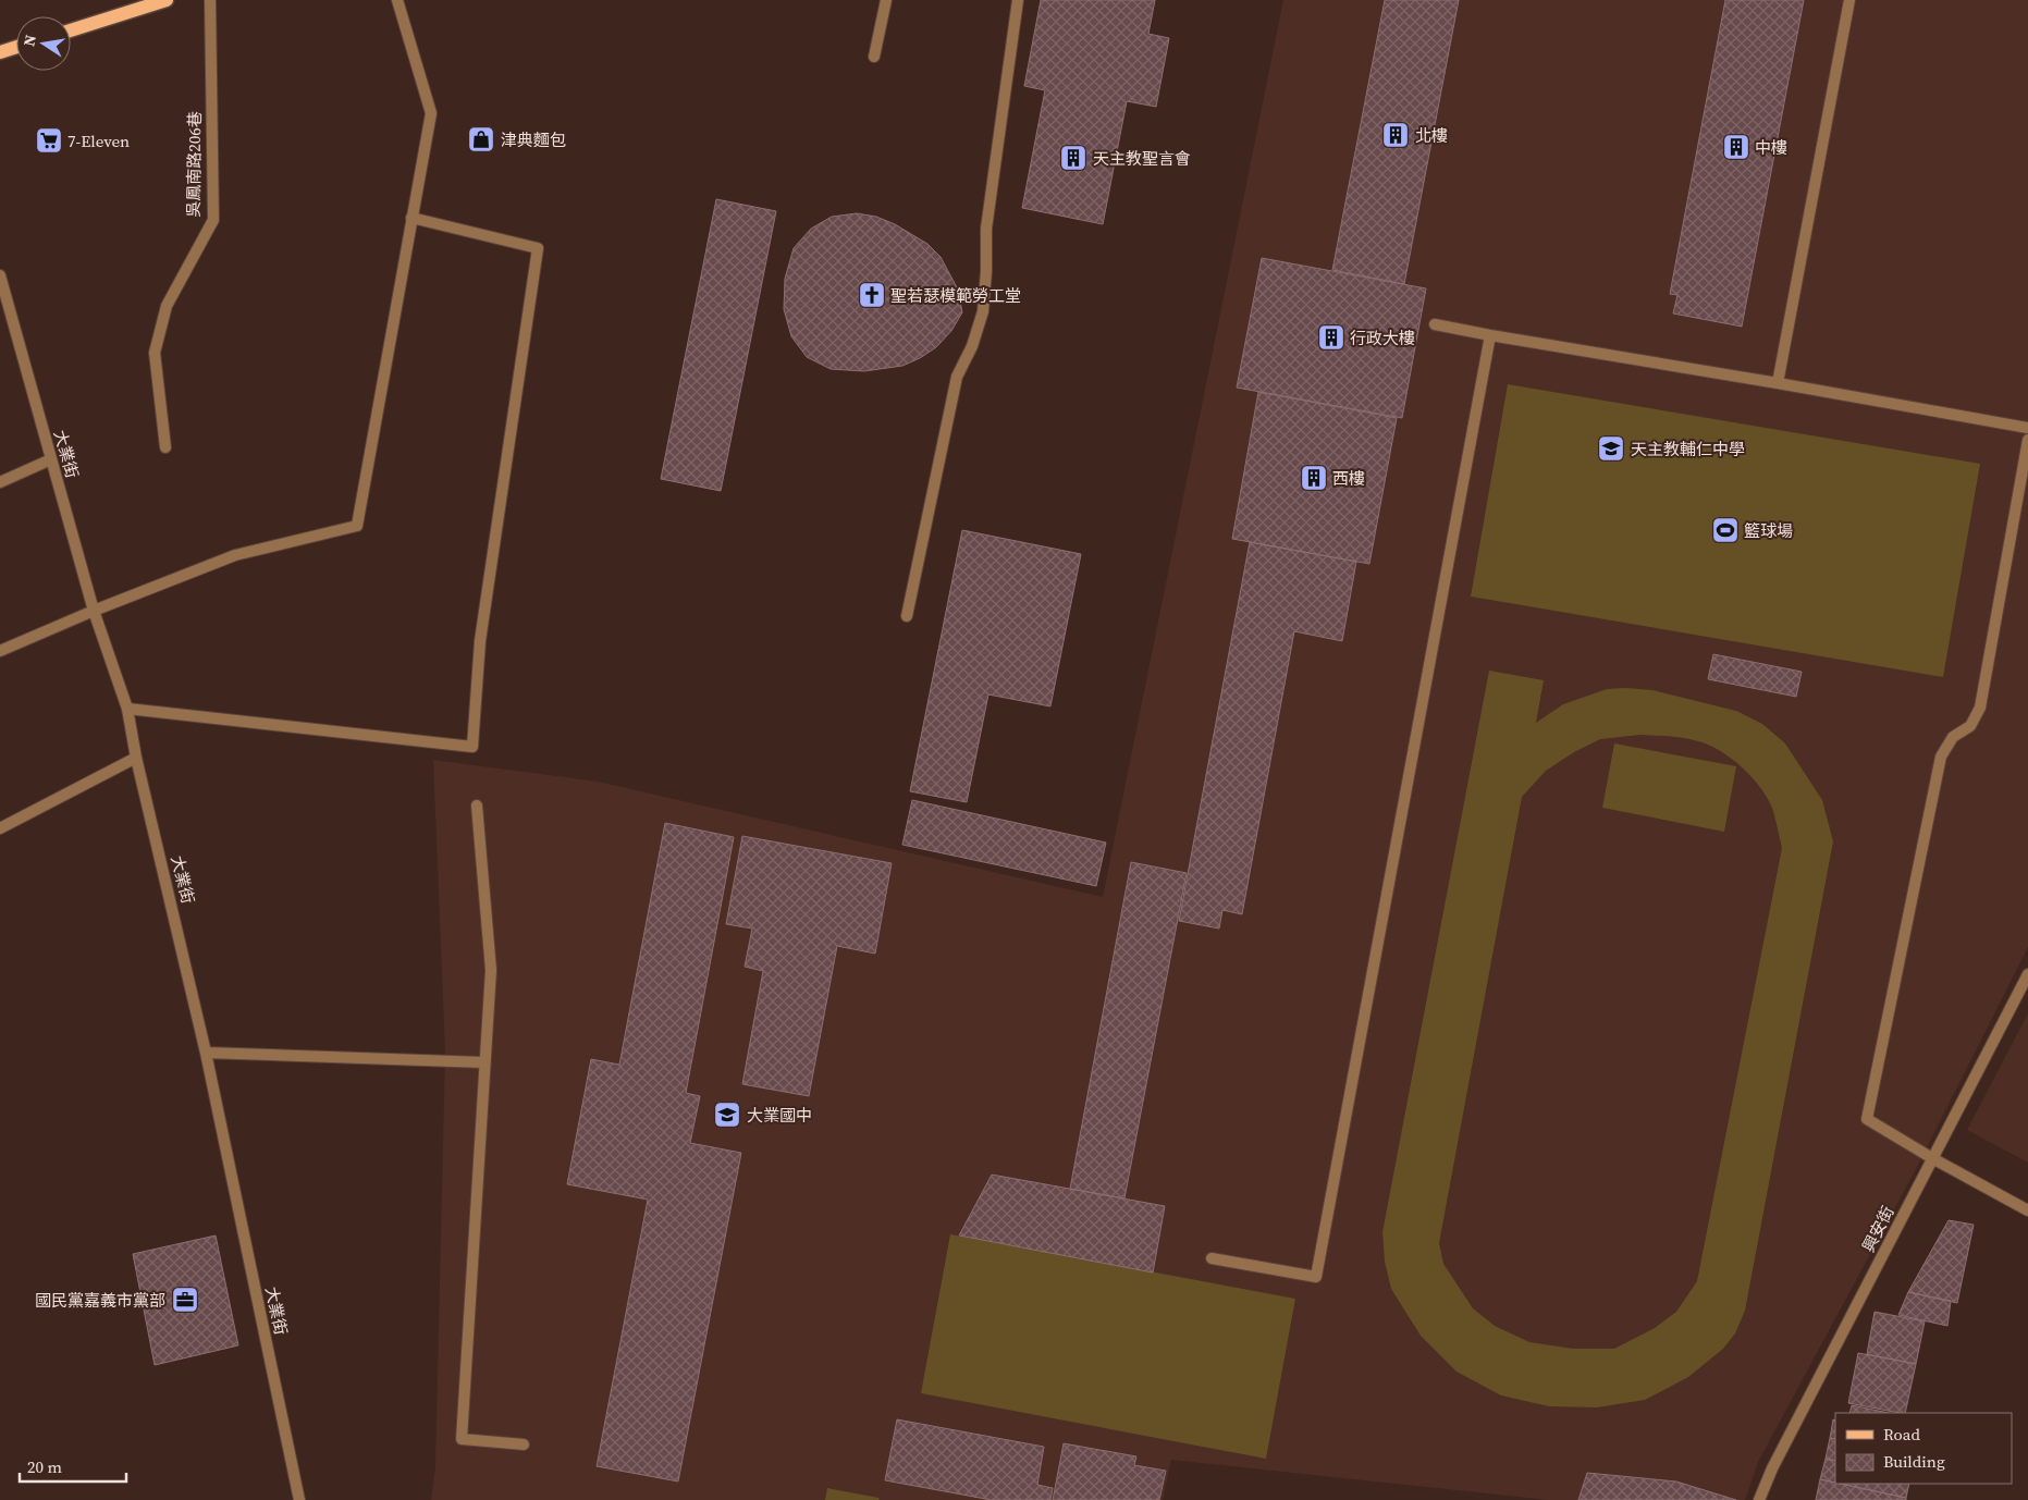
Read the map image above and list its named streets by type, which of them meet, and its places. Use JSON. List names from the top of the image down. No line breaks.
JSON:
{"streets":{"street":["吳鳳南路206巷","大業街","興安街"]},"places":{"building":["北樓","中樓","天主教聖言會","行政大樓","西樓"],"shop":["津典麵包"],"supermarket":["7-Eleven"],"church":["聖若瑟模範勞工堂"],"school or university":["天主教輔仁中學","大業國中"],"sports":["籃球場"],"office":["國民黨嘉義市黨部"]},"legend":["Road","Building"],"scale_bar":"20 m","north":"left"}
